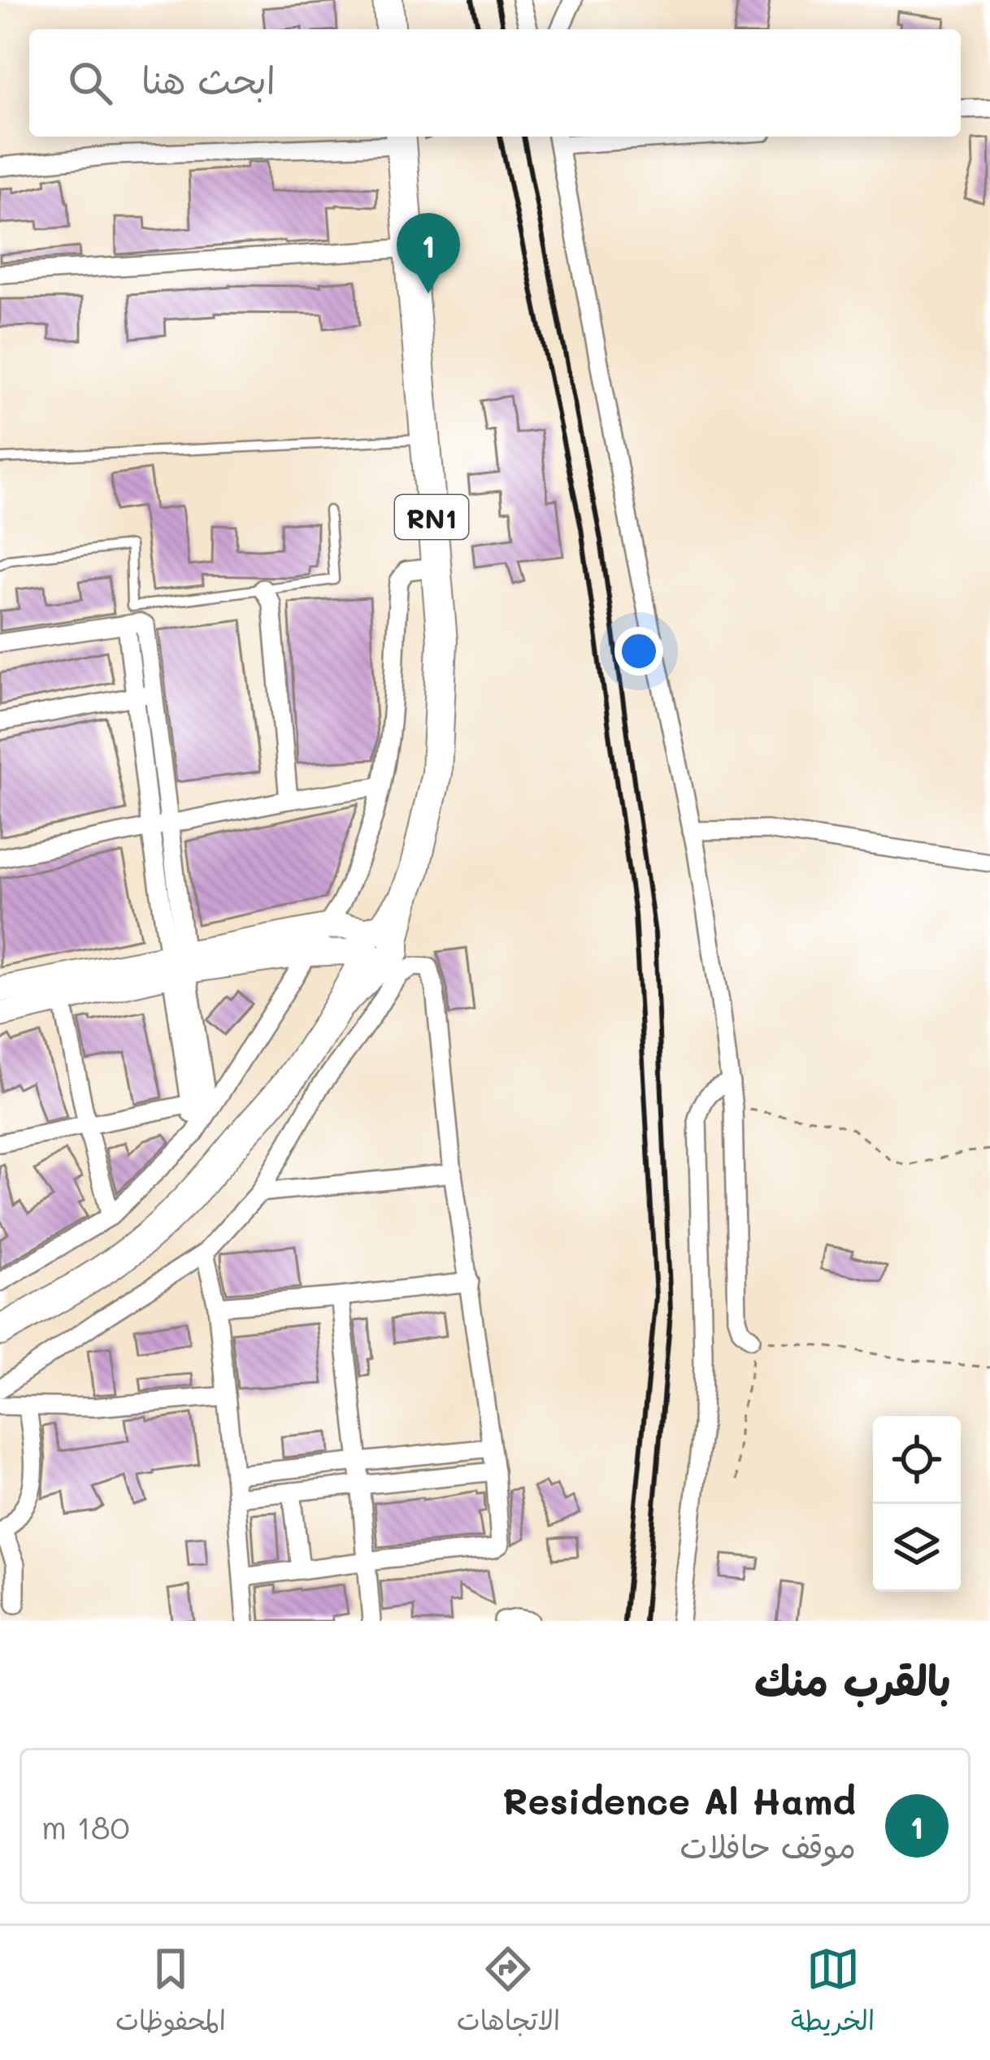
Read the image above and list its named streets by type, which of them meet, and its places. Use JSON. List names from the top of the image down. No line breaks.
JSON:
{"streets":{"main road":["RN1"]},"page":{"search":"ابحث هنا","pins":"1","heading":"بالقرب منك","list":[{"mark":"1","name":"Residence Al Hamd","note":"موقف حافلات","value":"180 m"}],"nav":["الخريطة","الاتجاهات","المحفوظات"]}}
